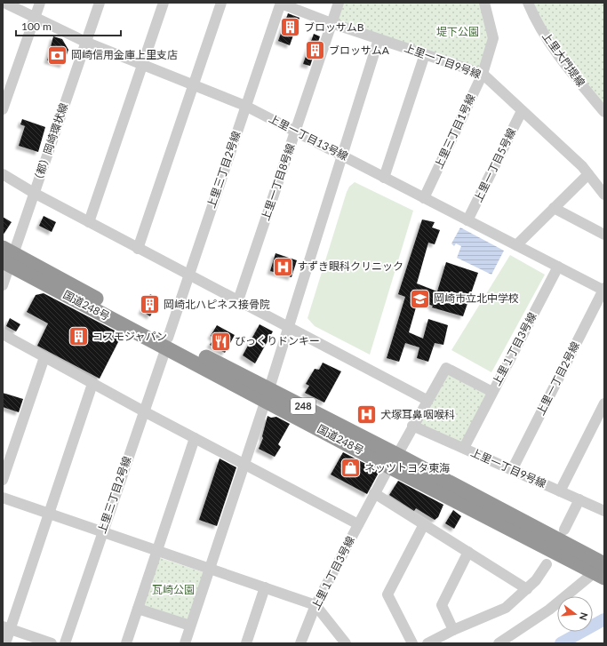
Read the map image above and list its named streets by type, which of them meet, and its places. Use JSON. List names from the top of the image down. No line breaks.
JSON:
{"streets":{"highway":["国道248号","248"],"street":["上里大門堤線","上里一丁目9号線","上里三丁目1号線","上里一丁目13号線","（都）岡崎環状線","上里一丁目5号線","上里三丁目2号線","上里一丁目8号線","上里１丁目3号線","上里一丁目2号線"]},"crossings":[["上里一丁目9号線","上里三丁目1号線"],["上里一丁目9号線","上里一丁目5号線"],["上里一丁目9号線","上里三丁目2号線"],["上里一丁目9号線","上里一丁目8号線"],["上里一丁目9号線","上里１丁目3号線"],["上里一丁目9号線","上里一丁目2号線"],["上里三丁目1号線","上里一丁目13号線"],["上里一丁目13号線","（都）岡崎環状線"],["上里一丁目13号線","上里一丁目5号線"],["上里一丁目13号線","上里三丁目2号線"],["上里一丁目13号線","上里一丁目8号線"],["上里一丁目13号線","上里１丁目3号線"],["上里一丁目13号線","上里一丁目2号線"],["（都）岡崎環状線","国道248号"],["上里三丁目2号線","国道248号"],["国道248号","上里１丁目3号線"]],"parks":["堤下公園","瓦崎公園"],"places":{"building":["ブロッサムB","ブロッサムA","岡崎北ハピネス接骨院","コスモジャパン"],"bank":["岡崎信用金庫上里支店"],"hospital":["すずき眼科クリニック","犬塚耳鼻咽喉科"],"school or university":["岡崎市立北中学校"],"restaurant":["びっくりドンキー"],"shop":["ネッツトヨタ東海"]},"scale_bar":"100 m","north":"right"}
